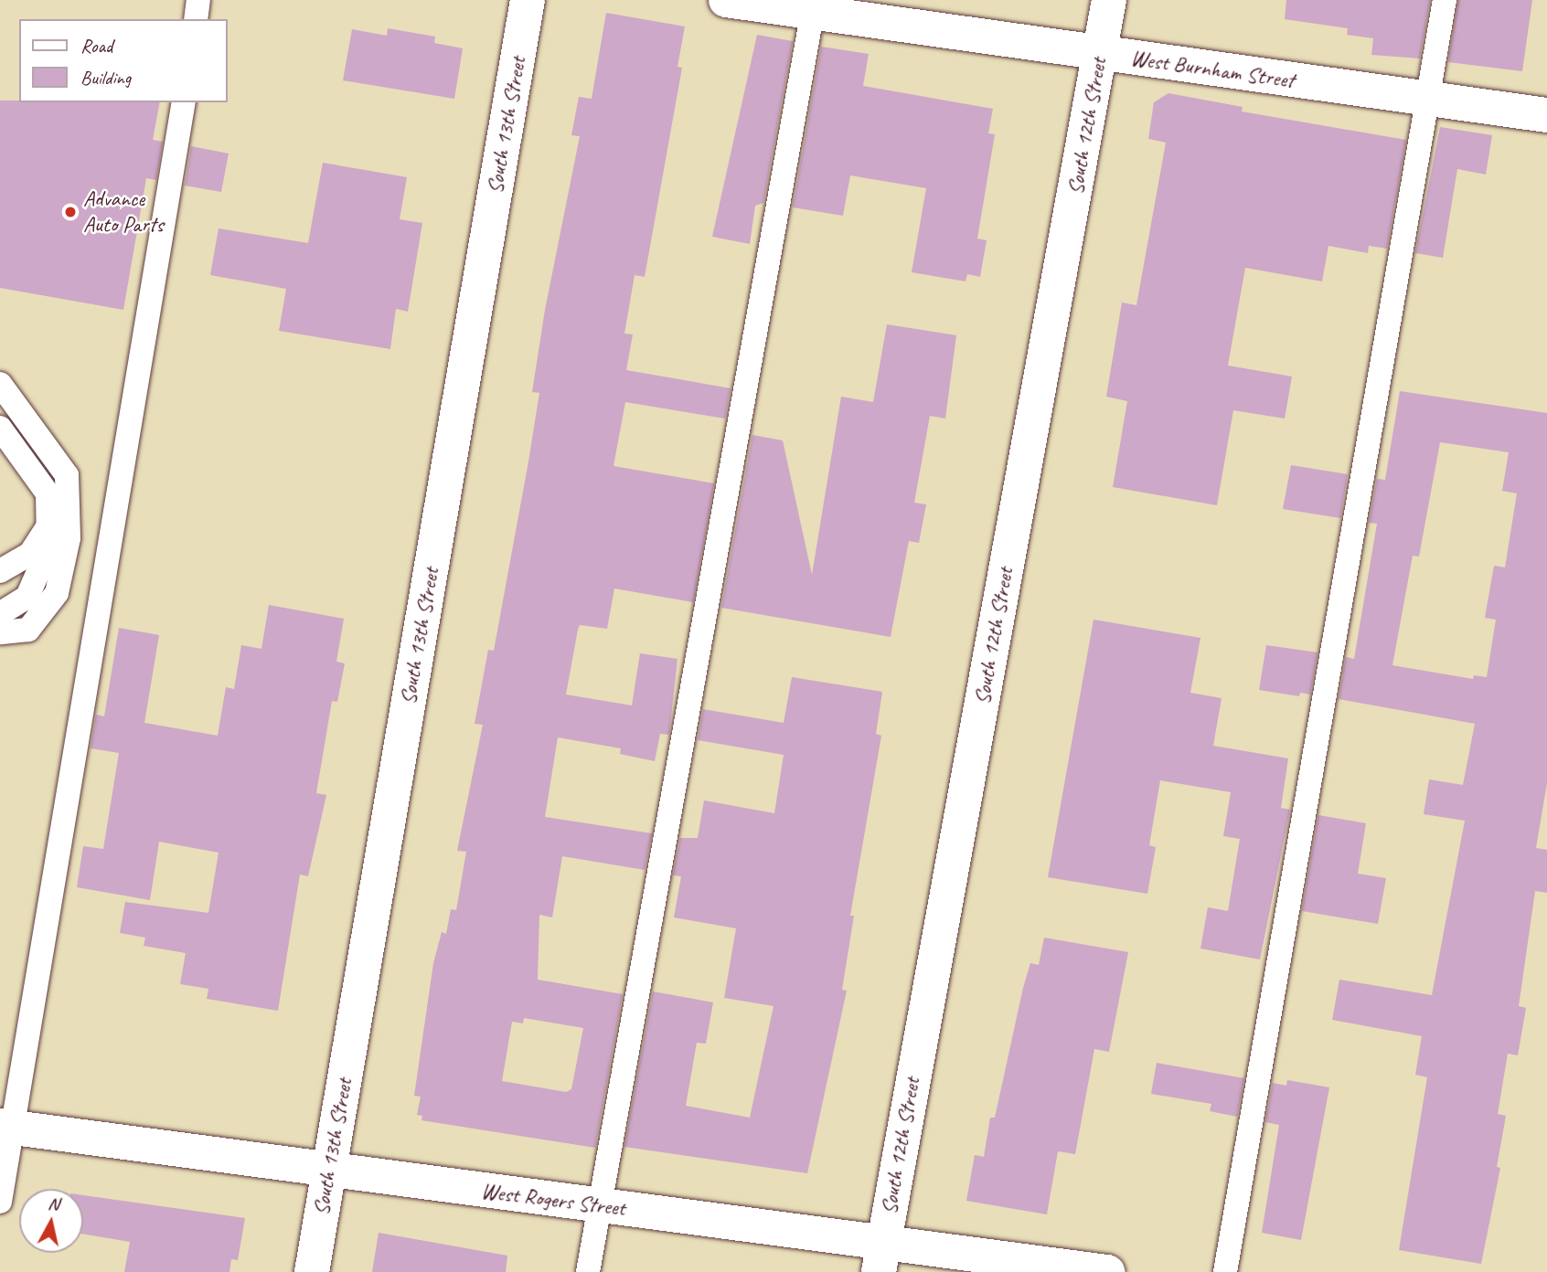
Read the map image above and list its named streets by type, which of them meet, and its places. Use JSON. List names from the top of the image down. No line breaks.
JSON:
{"streets":{"street":["West Burnham Street","South 13th Street","South 12th Street","West Rogers Street"]},"crossings":[["West Burnham Street","South 12th Street"],["South 13th Street","West Rogers Street"],["South 12th Street","West Rogers Street"]],"places":["Advance Auto Parts"],"legend":["Road","Building"],"north":"top"}
